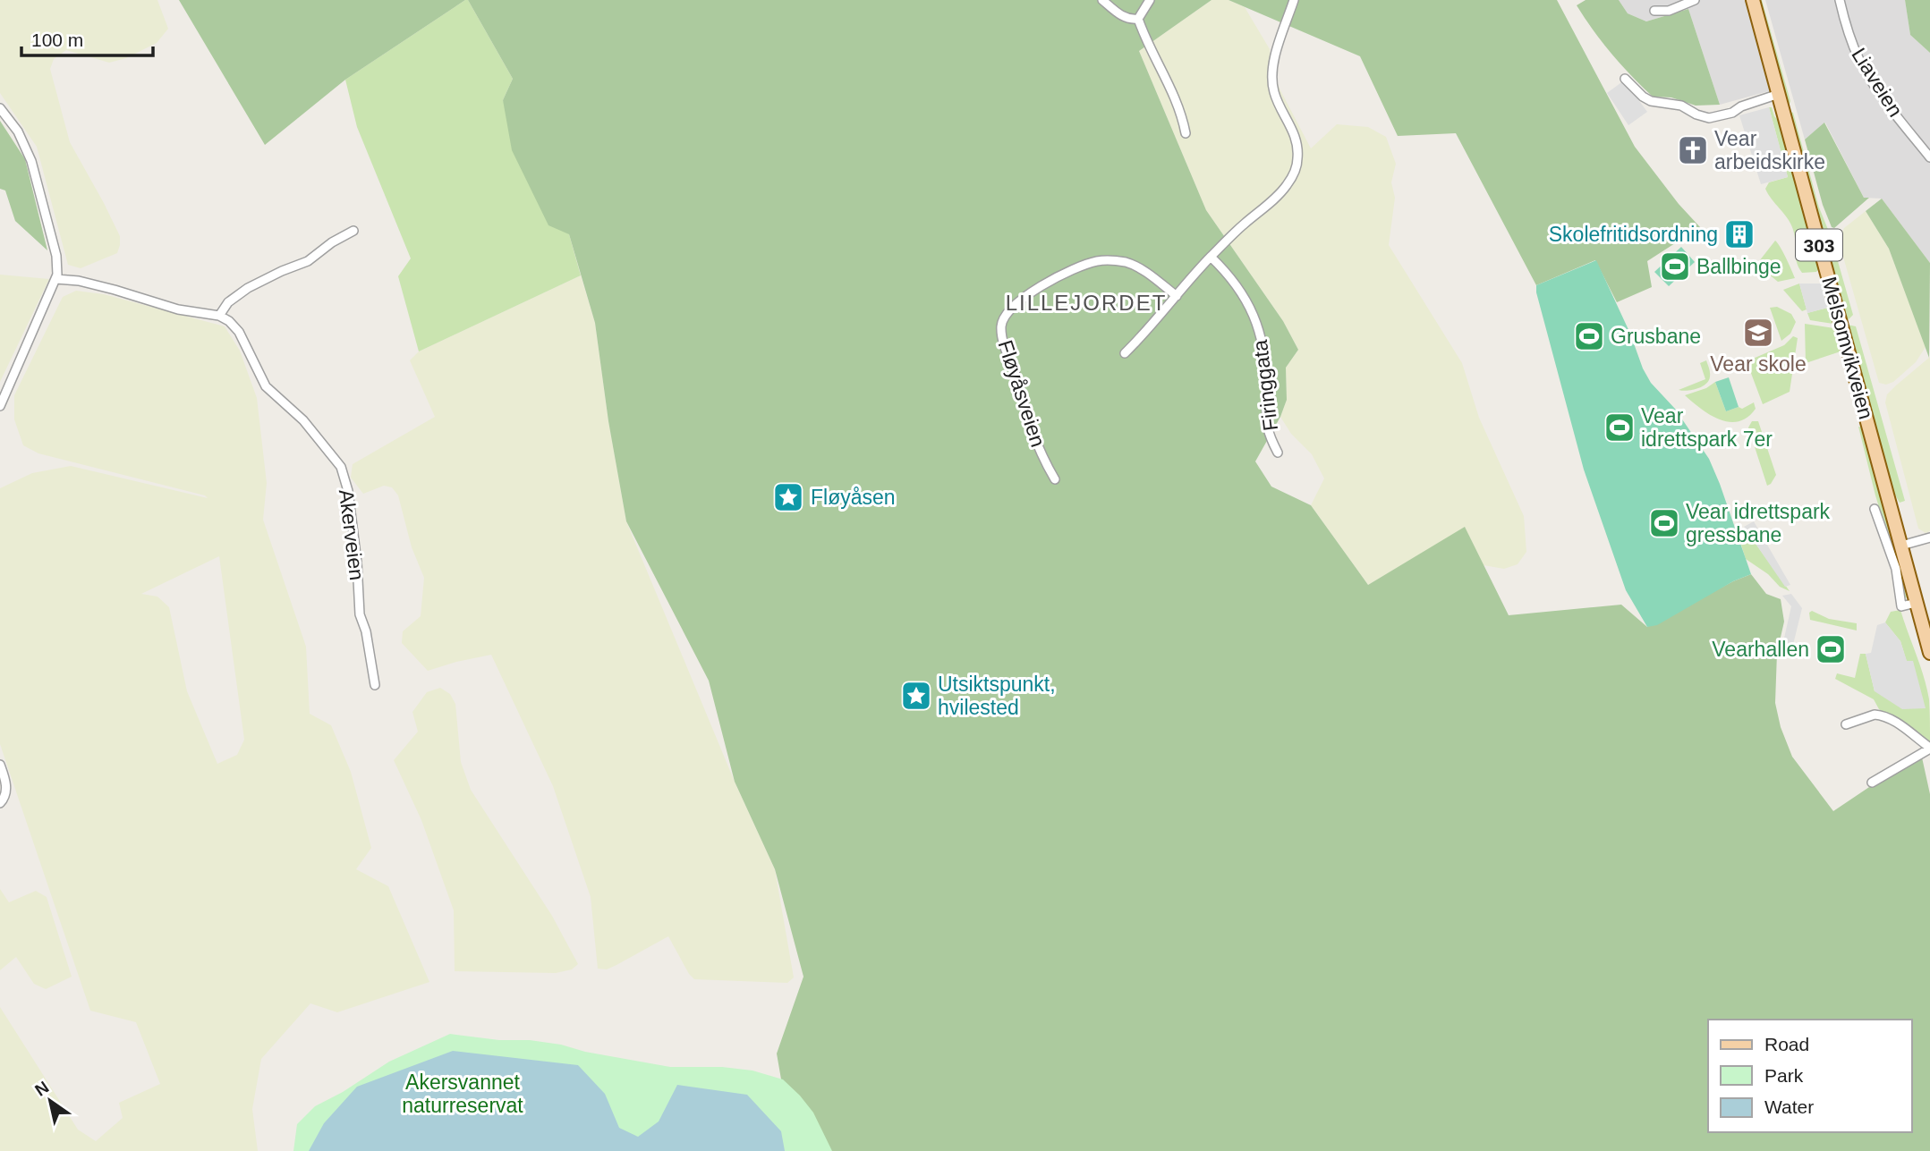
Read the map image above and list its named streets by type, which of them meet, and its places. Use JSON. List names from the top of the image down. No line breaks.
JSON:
{"streets":{"main road":["303","Melsomvikveien"],"street":["Liaveien","Firinggata","Fløyåsveien","Akerveien"]},"districts":["LILLEJORDET"],"parks":["Akersvannet naturreservat"],"places":{"church":["Vear arbeidskirke"],"building":["Skolefritidsordning"],"sports":["Ballbinge","Grusbane","Vear idrettspark 7er","Vear idrettspark gressbane","Vearhallen"],"school or university":["Vear skole"],"place":["Fløyåsen","Utsiktspunkt, hvilested"]},"legend":["Road","Park","Water"],"scale_bar":"100 m","north":"top left"}
